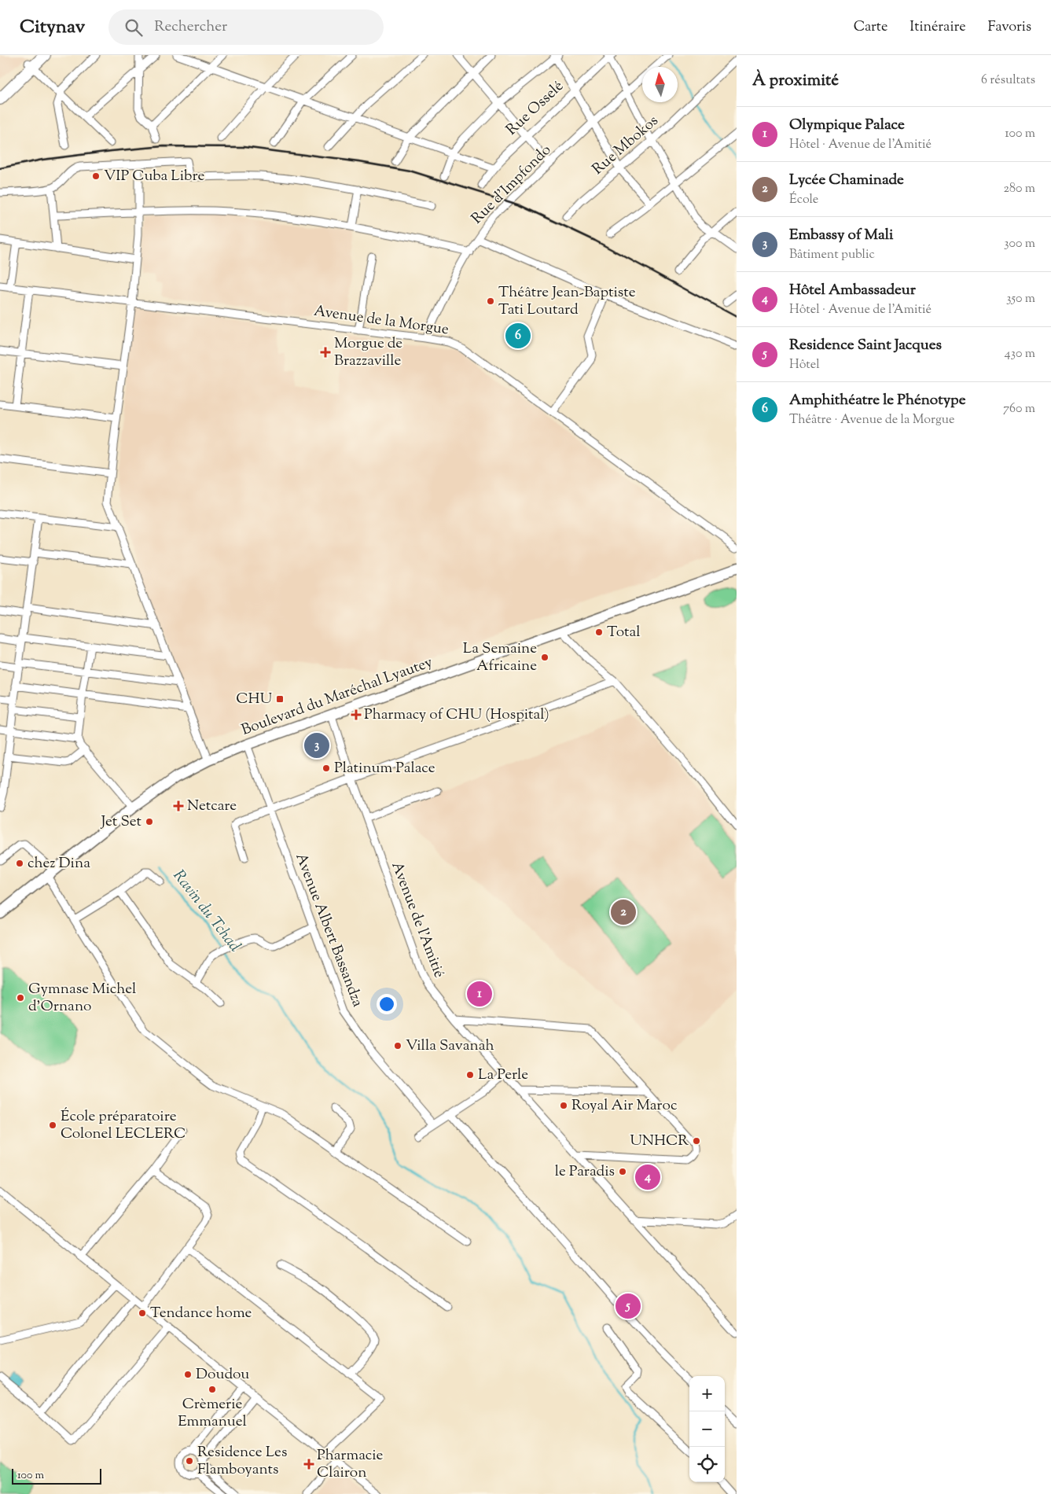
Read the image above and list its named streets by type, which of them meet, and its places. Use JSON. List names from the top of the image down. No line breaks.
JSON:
{"streets":{"main road":["Boulevard du Maréchal Lyautey"],"street":["Rue Osselé","Rue Mbokos","Rue d'Impfondo","Avenue de la Morgue","Avenue de l'Amitié","Avenue Albert Bassandza"]},"crossings":[["Rue d'Impfondo","Avenue de la Morgue"],["Boulevard du Maréchal Lyautey","Avenue de l'Amitié"],["Boulevard du Maréchal Lyautey","Avenue Albert Bassandza"]],"water":["Ravin du Tchad"],"places":{"other":["VIP Cuba Libre","Théâtre Jean-Baptiste Tati Loutard","Total","La Semaine Africaine","Platinum Palace","Jet Set","chez Dina","Gymnase Michel d'Ornano","Villa Savanah","La Perle","Royal Air Maroc","École préparatoire Colonel LECLERC","UNHCR","le Paradis","Tendance home","Doudou","Crèmerie Emmanuel","Residence Les Flamboyants"],"health":["Morgue de Brazzaville","Pharmacy of CHU (Hospital)","Netcare","Pharmacie Clairon"],"transit":["CHU"]},"scale_bar":"100 m","north":"top","page":{"header":"Citynav","search":"Rechercher","nav":["Carte","Itinéraire","Favoris"],"heading":["À proximité","6 résultats"],"list":[{"mark":"1","name":"Olympique Palace","note":"Hôtel · Avenue de l'Amitié","value":"100 m"},{"mark":"2","name":"Lycée Chaminade","note":"École","value":"280 m"},{"mark":"3","name":"Embassy of Mali","note":"Bâtiment public","value":"300 m"},{"mark":"4","name":"Hôtel Ambassadeur","note":"Hôtel · Avenue de l'Amitié","value":"350 m"},{"mark":"5","name":"Residence Saint Jacques","note":"Hôtel","value":"430 m"},{"mark":"6","name":"Amphithéatre le Phénotype","note":"Théâtre · Avenue de la Morgue","value":"760 m"}],"pins":["6","3","2","1","4","5"],"map_buttons":["+","−"],"scale":"100 m"}}
